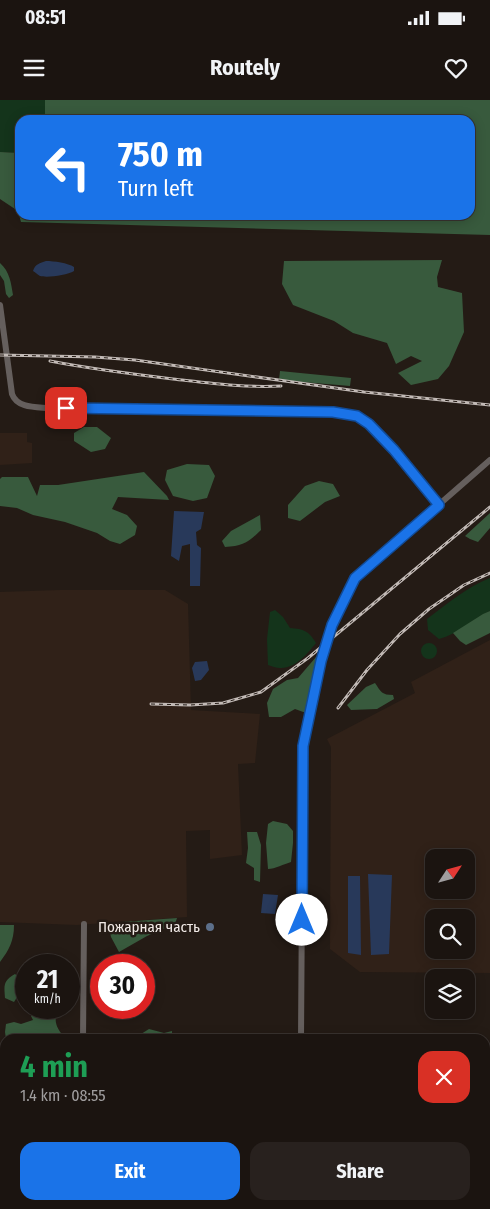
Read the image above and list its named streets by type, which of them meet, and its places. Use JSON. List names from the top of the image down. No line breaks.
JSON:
{"places":["Пожарная часть"],"north":"top right","page":{"status":"08:51","header":"Routely","turn":["750 m","Turn left"],"speed":"21 km/h","limit":"30","heading":["4 min","1.4 km · 08:55"],"buttons":["Exit","Share"]}}
